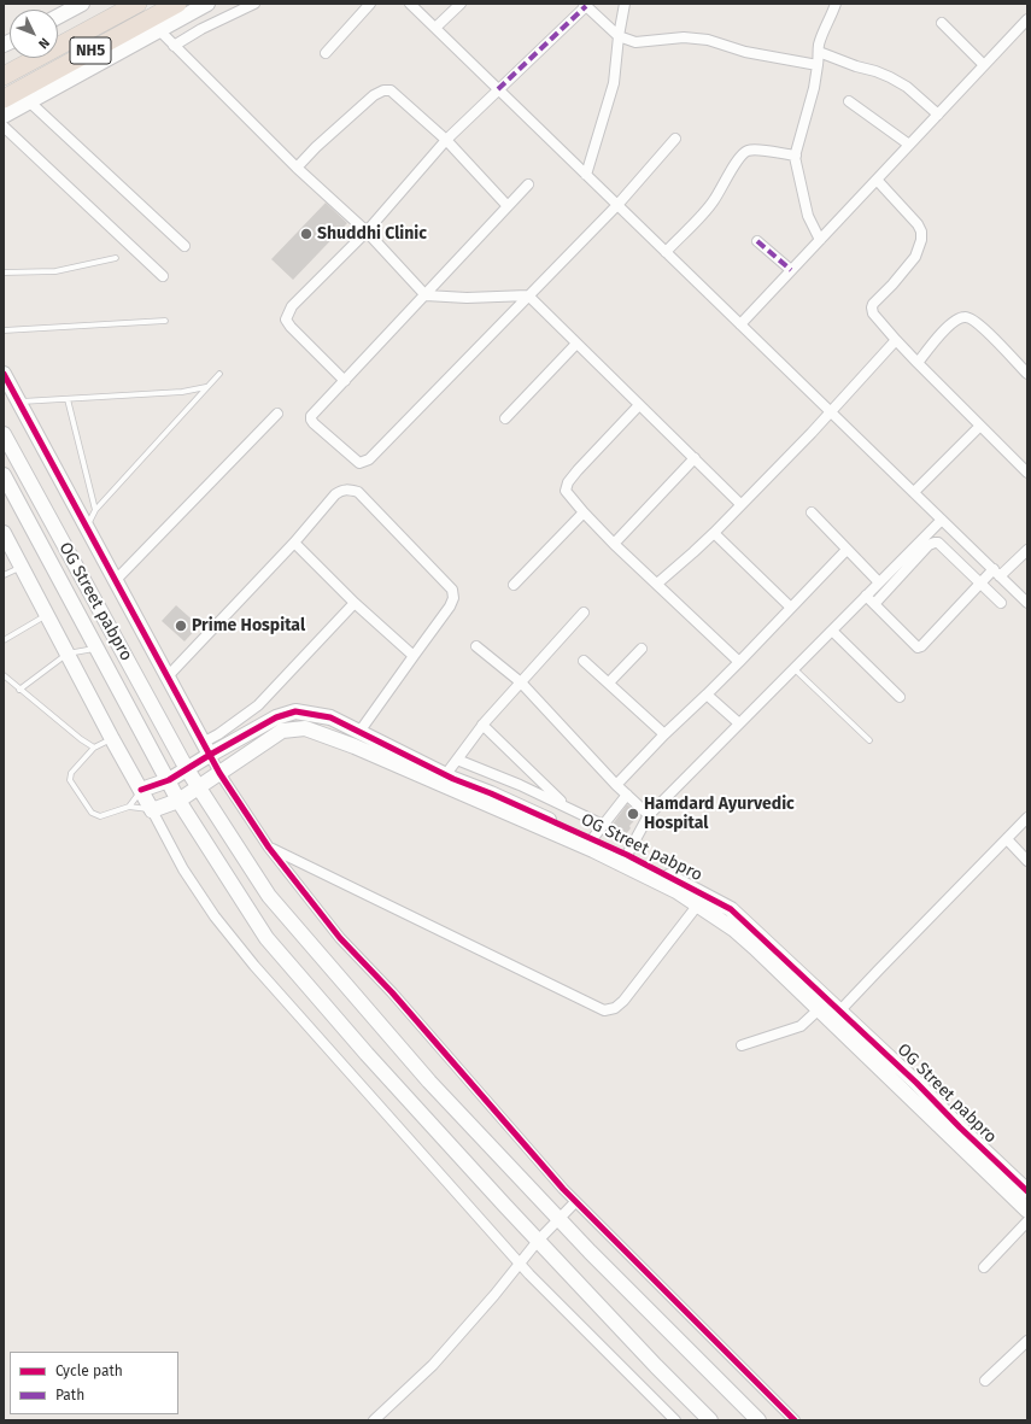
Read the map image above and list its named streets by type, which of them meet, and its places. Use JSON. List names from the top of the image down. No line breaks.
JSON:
{"streets":{"highway":["NH5"],"main road":["OG Street pabpro"]},"places":["Shuddhi Clinic","Prime Hospital","Hamdard Ayurvedic Hospital"],"legend":["Cycle path","Path"],"north":"bottom right"}
